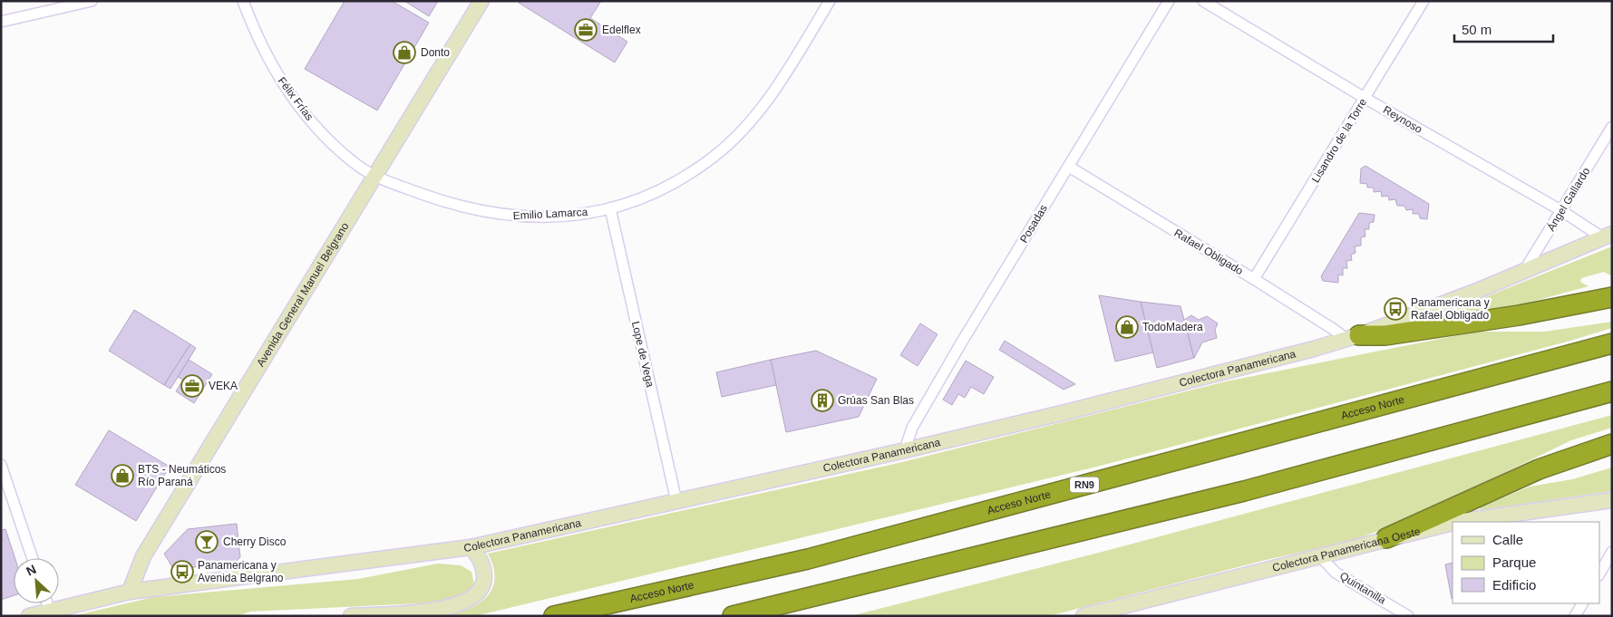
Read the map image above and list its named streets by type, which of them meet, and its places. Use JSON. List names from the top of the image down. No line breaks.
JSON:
{"streets":{"highway":["Acceso Norte","RN9"],"street":["Félix Frías","Reynoso","Lisandro de la Torre","Ángel Gallardo","Emilio Lamarca","Posadas","Rafael Obligado","Avenida General Manuel Belgrano","Lope de Vega","Colectora Panamericana","Colectora Panamericana Oeste","Quintanilla"]},"crossings":[["Félix Frías","Emilio Lamarca"],["Félix Frías","Avenida General Manuel Belgrano"],["Reynoso","Lisandro de la Torre"],["Reynoso","Ángel Gallardo"],["Reynoso","Colectora Panamericana"],["Lisandro de la Torre","Rafael Obligado"],["Ángel Gallardo","Colectora Panamericana"],["Emilio Lamarca","Avenida General Manuel Belgrano"],["Emilio Lamarca","Lope de Vega"],["Posadas","Rafael Obligado"],["Posadas","Colectora Panamericana"],["Rafael Obligado","Colectora Panamericana"],["Avenida General Manuel Belgrano","Colectora Panamericana"],["Lope de Vega","Colectora Panamericana"],["Colectora Panamericana Oeste","Quintanilla"]],"places":{"office":["Edelflex","VEKA"],"shop":["Donto","TodoMadera","BTS - Neumáticos Río Paraná"],"bus stop":["Panamericana y Rafael Obligado","Panamericana y Avenida Belgrano"],"building":["Grúas San Blas"],"bar":["Cherry Disco"]},"legend":["Calle","Parque","Edificio"],"scale_bar":"50 m","north":"top left"}
